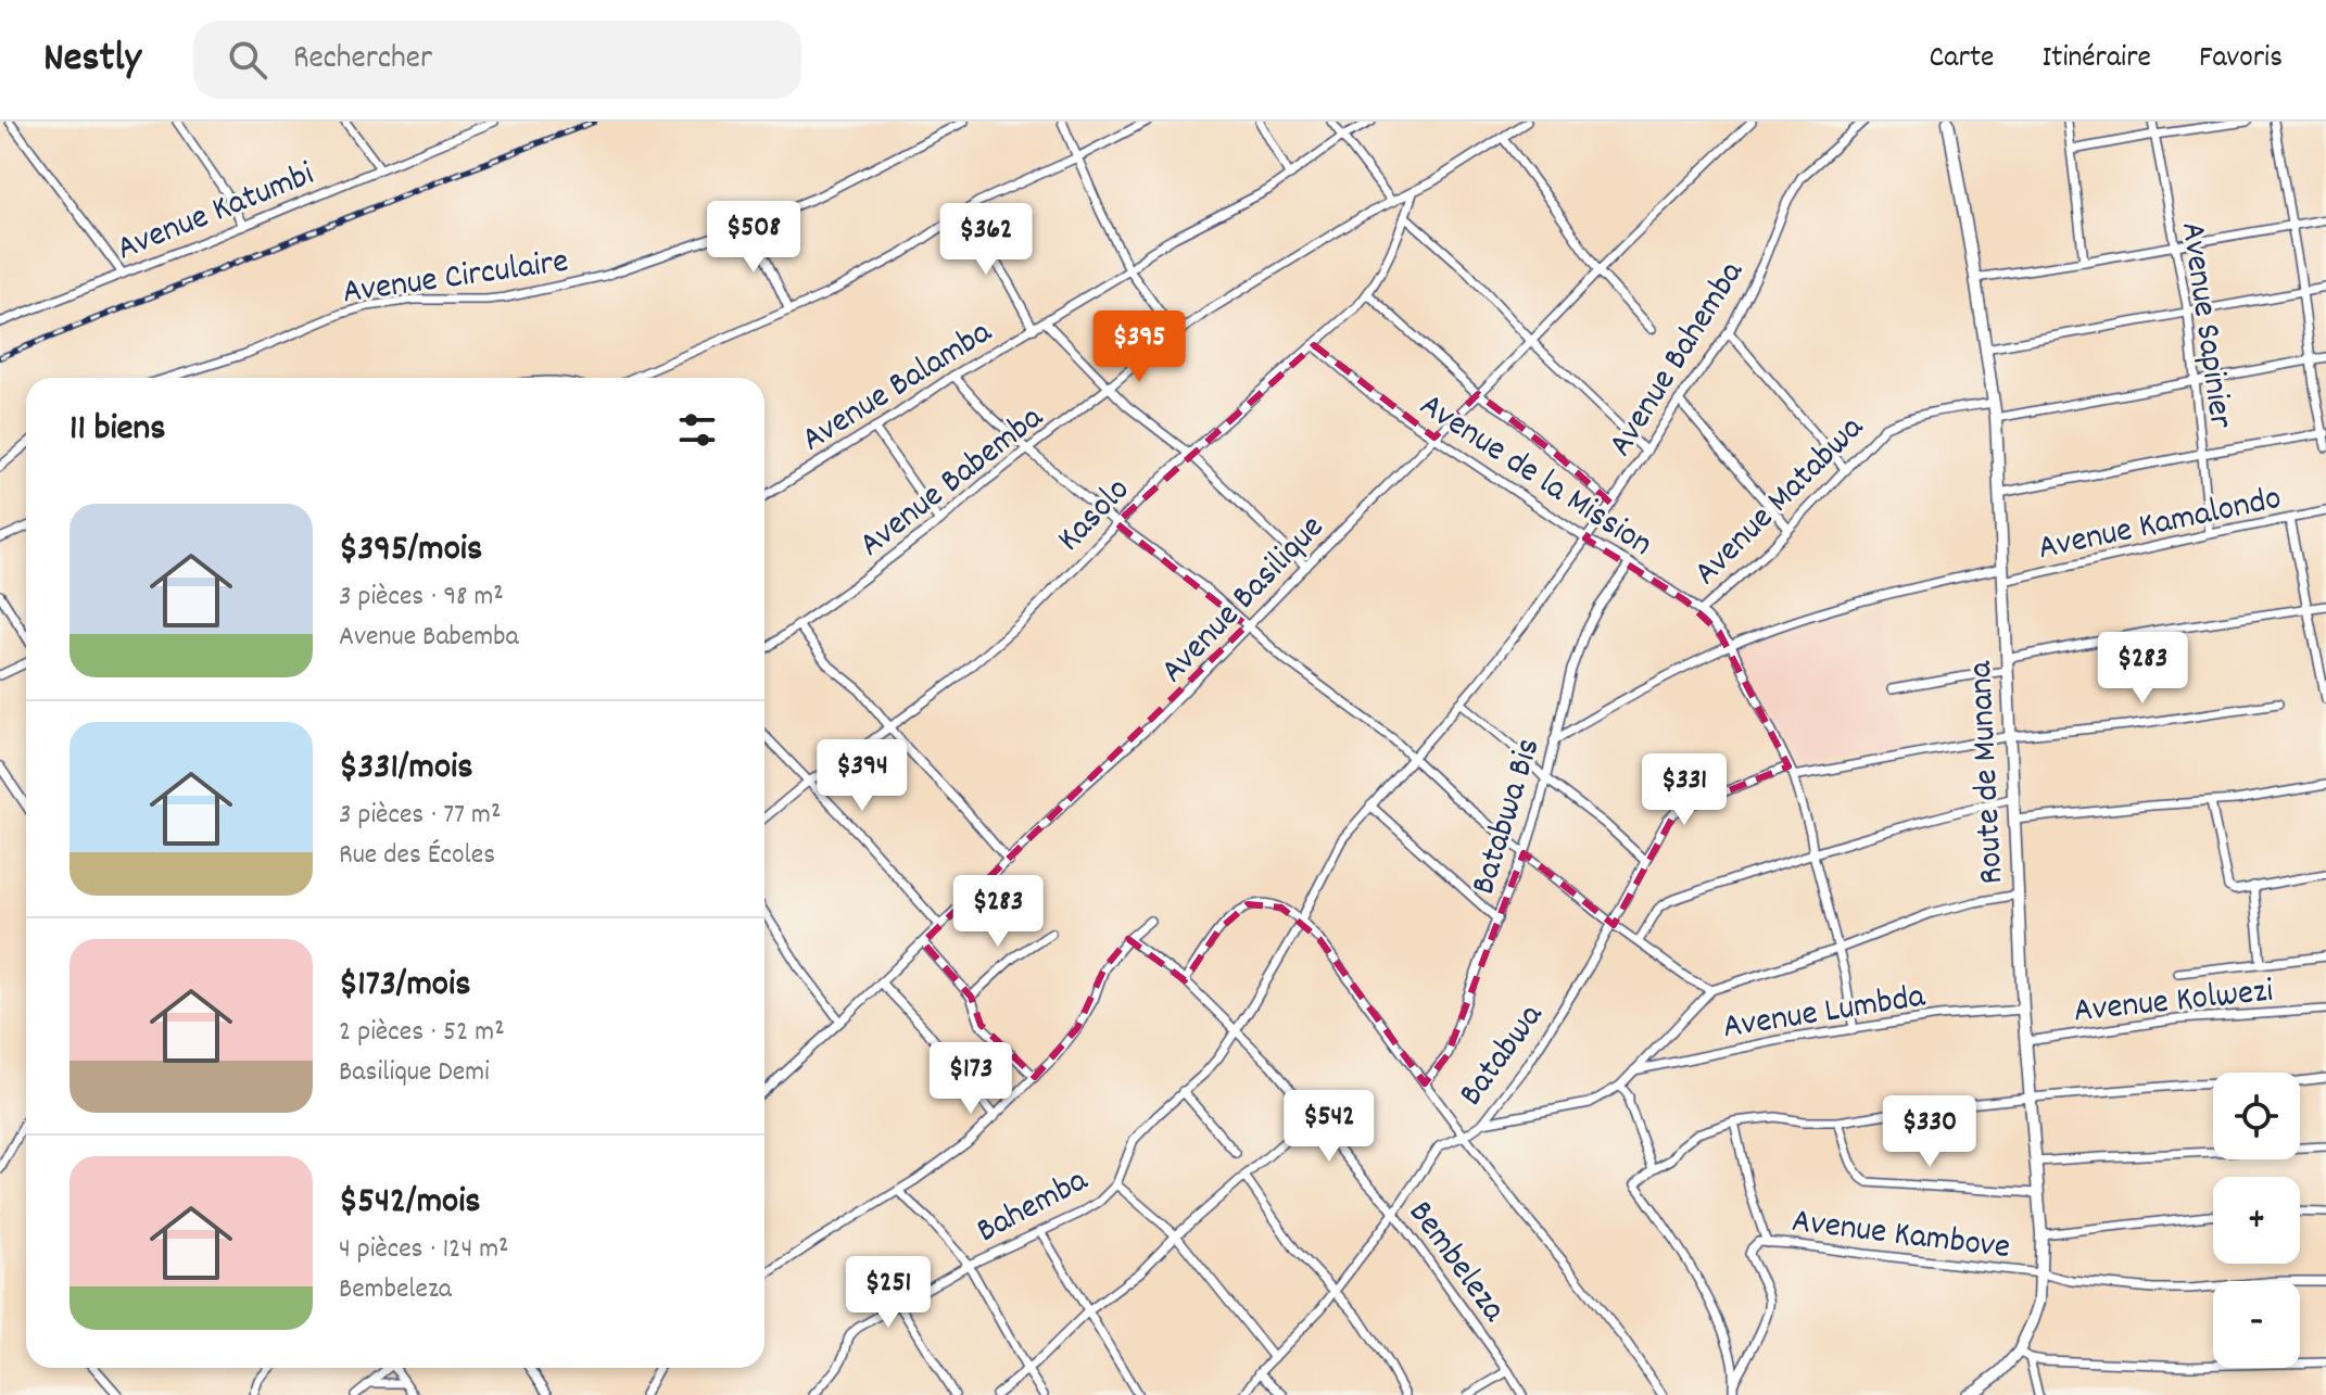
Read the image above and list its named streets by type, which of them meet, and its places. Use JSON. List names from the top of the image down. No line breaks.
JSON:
{"streets":{"main road":["Route de Munana"],"street":["Avenue Katumbi","Avenue Circulaire","Avenue Sapinier","Avenue Bahemba","Avenue Balamba","Avenue de la Mission","Avenue Babemba","Avenue Matabwa","Kasolo","Avenue Kamalondo","Avenue Basilique","Batabwa Bis","Avenue Kolwezi","Avenue Lumbda","Batabwa","Bahemba","Avenue Kambove","Bembeleza"]},"crossings":[["Avenue Sapinier","Avenue Kamalondo"],["Avenue Bahemba","Avenue de la Mission"],["Avenue Bahemba","Bahemba"],["Avenue Bahemba","Bembeleza"],["Avenue de la Mission","Avenue Matabwa"],["Avenue de la Mission","Kasolo"],["Avenue de la Mission","Avenue Kamalondo"],["Avenue de la Mission","Avenue Basilique"],["Avenue de la Mission","Batabwa Bis"],["Avenue de la Mission","Batabwa"],["Avenue Babemba","Kasolo"],["Avenue Matabwa","Route de Munana"],["Avenue Kamalondo","Route de Munana"],["Avenue Kamalondo","Batabwa Bis"],["Route de Munana","Avenue Kolwezi"],["Route de Munana","Avenue Lumbda"],["Route de Munana","Avenue Kambove"],["Batabwa","Bembeleza"]],"page":{"header":"Nestly","search":"Rechercher","nav":["Carte","Itinéraire","Favoris"],"price":["$508","$362","$395","$283","$394","$331","$283","$173","$542","$330","$251"],"heading":"11 biens","list":[{"name":"$395/mois","note":"3 pièces · 98 m² · Avenue Babemba"},{"name":"$331/mois","note":"3 pièces · 77 m² · Rue des Écoles"},{"name":"$173/mois","note":"2 pièces · 52 m² · Basilique Demi"},{"name":"$542/mois","note":"4 pièces · 124 m² · Bembeleza"}],"map_buttons":["+","−"]}}
